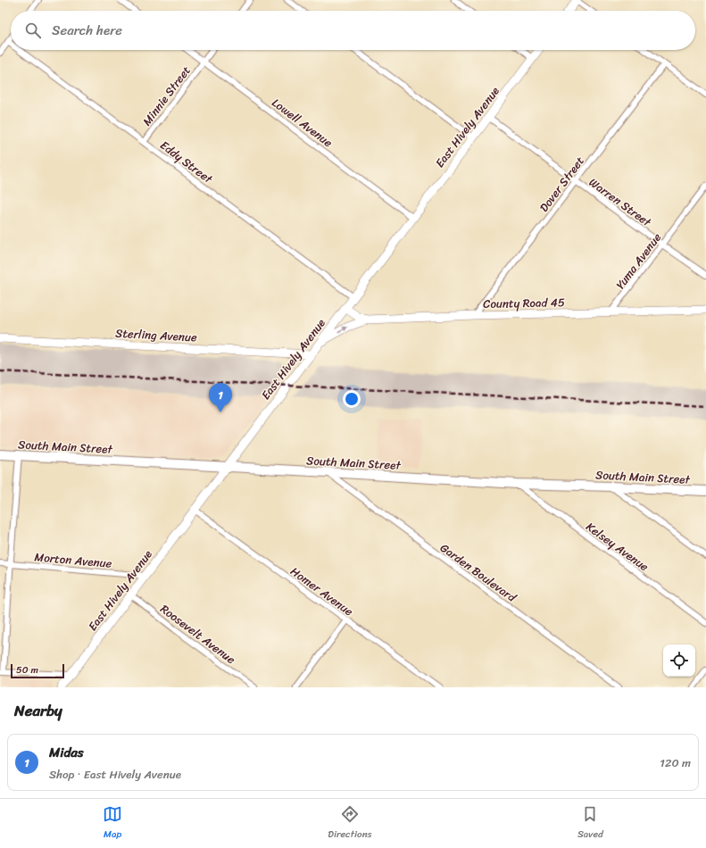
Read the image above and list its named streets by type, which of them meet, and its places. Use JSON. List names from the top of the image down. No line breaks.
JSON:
{"streets":{"main road":["South Main Street"],"street":["Minnie Street","Lowell Avenue","East Hively Avenue","Eddy Street","Dover Street","Warren Street","Yuma Avenue","County Road 45","Sterling Avenue","Kelsey Avenue","Morton Avenue","Garden Boulevard","Homer Avenue","Roosevelt Avenue"]},"crossings":[["Minnie Street","Lowell Avenue"],["Minnie Street","Eddy Street"],["Lowell Avenue","East Hively Avenue"],["East Hively Avenue","Eddy Street"],["East Hively Avenue","Warren Street"],["East Hively Avenue","County Road 45"],["East Hively Avenue","Sterling Avenue"],["East Hively Avenue","South Main Street"],["East Hively Avenue","Morton Avenue"],["East Hively Avenue","Homer Avenue"],["East Hively Avenue","Roosevelt Avenue"],["Dover Street","Warren Street"],["Dover Street","County Road 45"],["Warren Street","Yuma Avenue"],["Yuma Avenue","County Road 45"],["South Main Street","Kelsey Avenue"],["South Main Street","Garden Boulevard"]],"scale_bar":"50 m","page":{"search":"Search here","pins":"1","scale":"50 m","heading":"Nearby","list":[{"mark":"1","name":"Midas","note":"Shop · East Hively Avenue","value":"120 m"}],"nav":["Map","Directions","Saved"]}}
